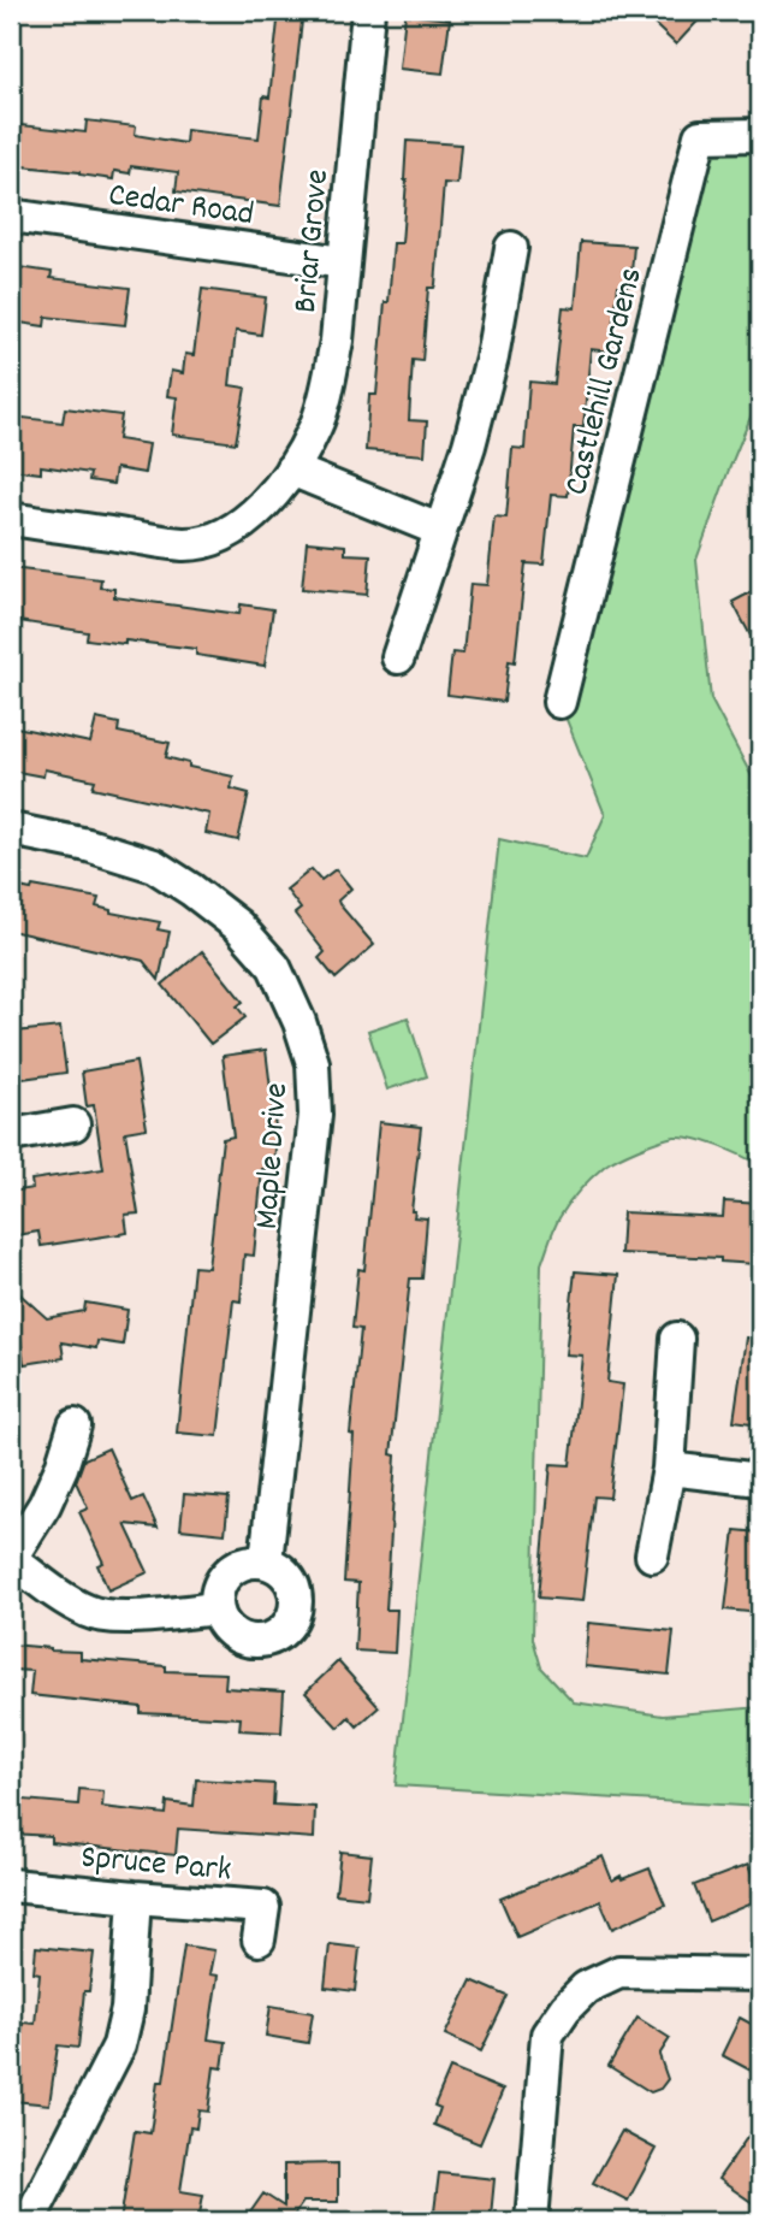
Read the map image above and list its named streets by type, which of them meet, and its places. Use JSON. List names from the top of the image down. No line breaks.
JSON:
{"streets":{"street":["Cedar Road","Briar Grove","Castlehill Gardens","Maple Drive","Spruce Park"]},"crossings":[["Cedar Road","Briar Grove"]]}
